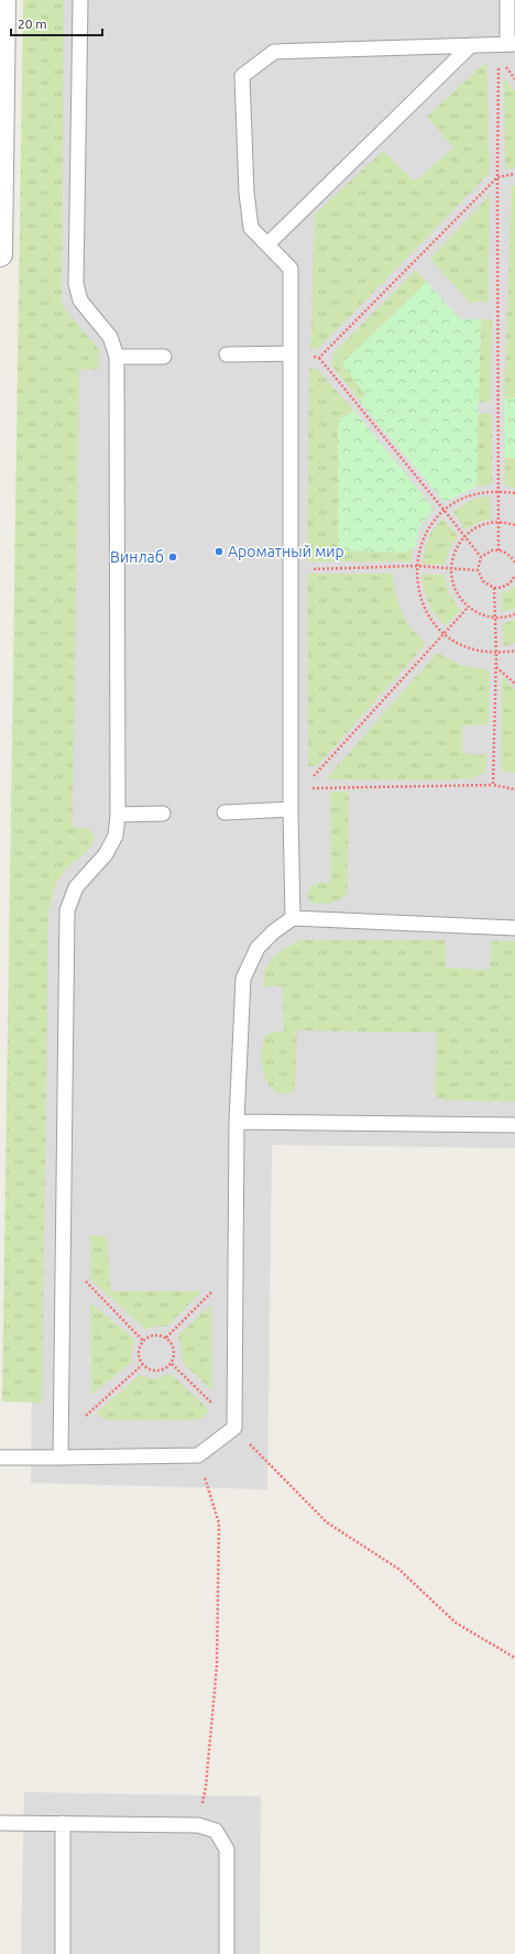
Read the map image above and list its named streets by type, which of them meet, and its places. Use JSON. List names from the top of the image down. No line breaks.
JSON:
{"places":["Ароматный мир","Винлаб"],"scale_bar":"20 m"}
